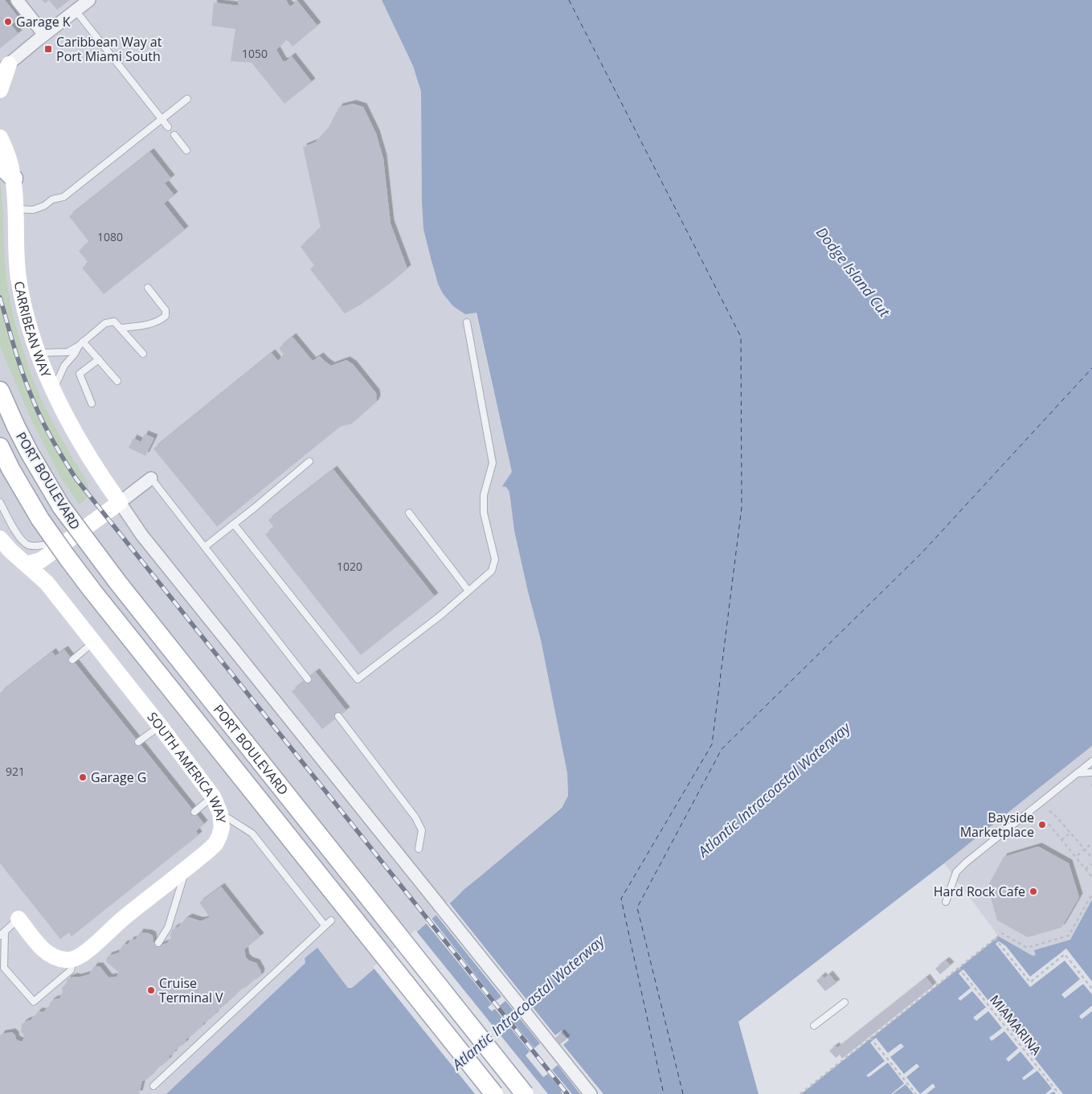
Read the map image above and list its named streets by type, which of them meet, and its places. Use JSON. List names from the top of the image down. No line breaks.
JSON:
{"streets":{"main road":["PORT BOULEVARD"],"street":["CARRIBEAN WAY","SOUTH AMERICA WAY"],"path":["MIAMARINA"]},"water":["Dodge Island Cut","Atlantic Intracoastal Waterway"],"places":{"other":["Garage K","Garage G","Bayside Marketplace","Hard Rock Cafe","Cruise Terminal V"],"transit":["Caribbean Way at Port Miami South"]},"house_numbers":["1050","1080","1020","921"]}
